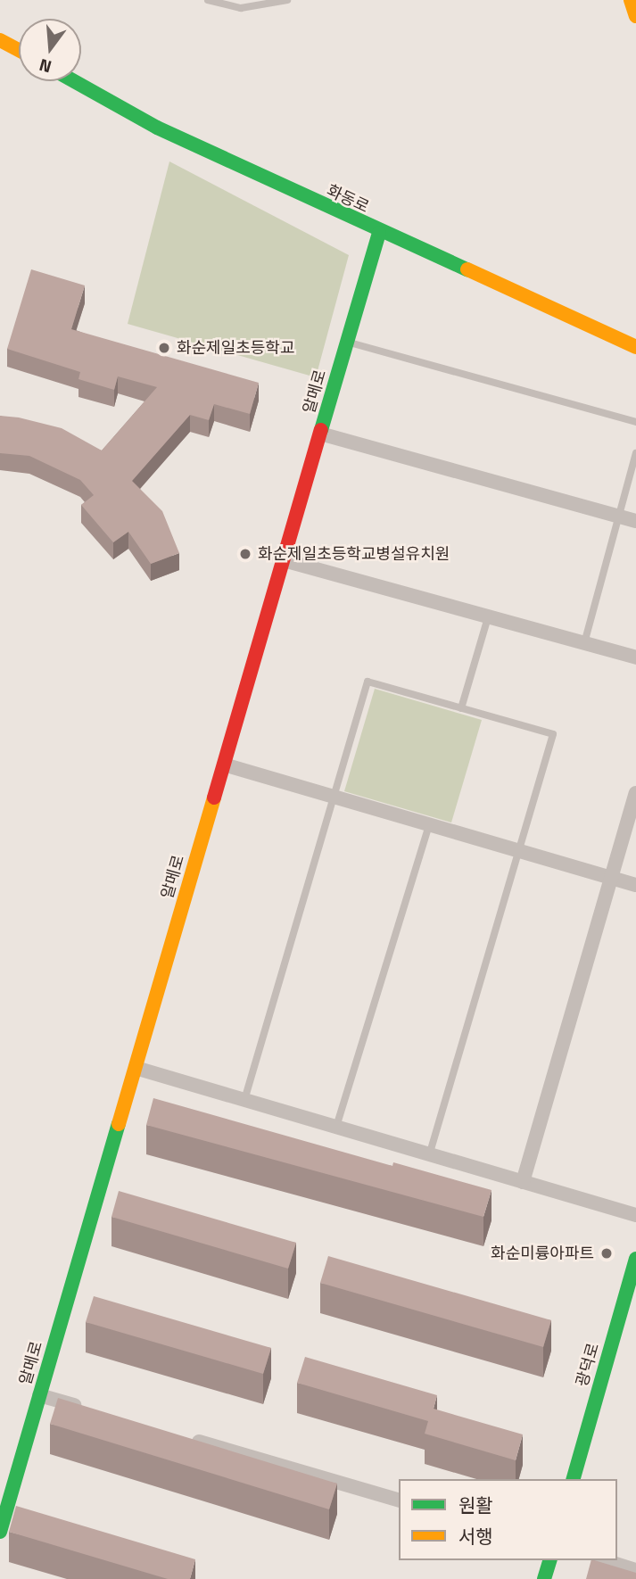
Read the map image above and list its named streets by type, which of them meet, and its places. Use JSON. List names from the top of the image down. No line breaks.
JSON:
{"streets":{"street":["화동로","알메로","광덕로"]},"crossings":[["화동로","알메로"]],"places":["화순제일초등학교","화순제일초등학교병설유치원","화순미륭아파트"],"legend":["원활","서행"],"north":"bottom"}
